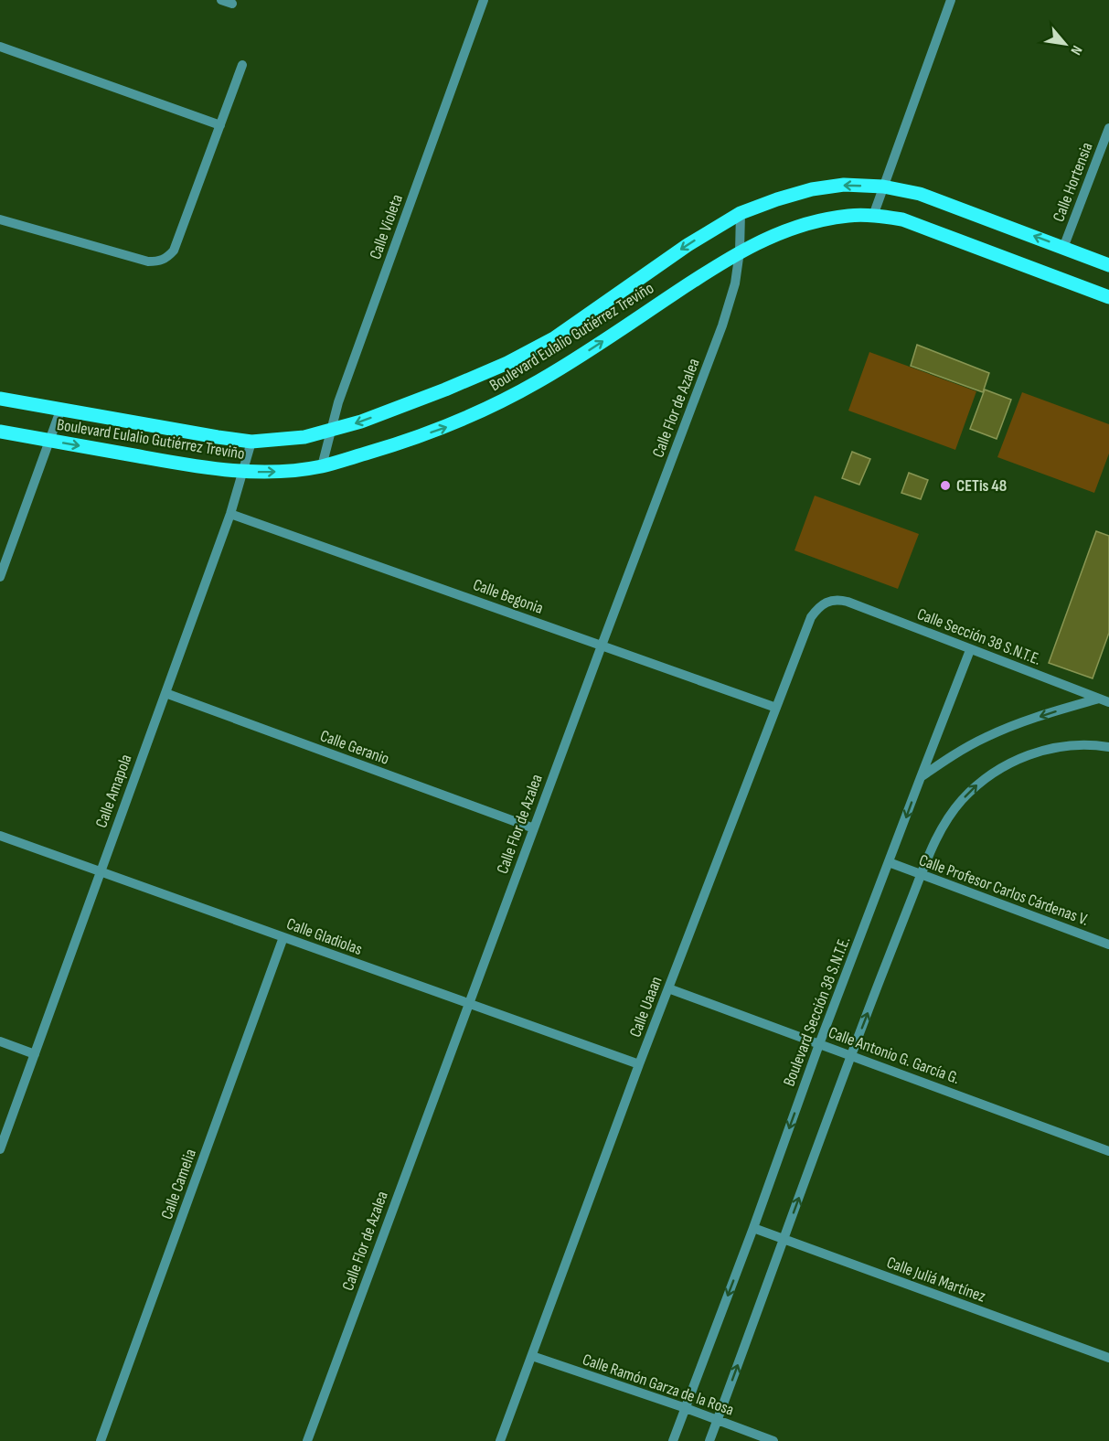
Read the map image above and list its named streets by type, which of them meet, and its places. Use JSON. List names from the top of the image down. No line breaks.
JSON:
{"streets":{"main road":["Boulevard Eulalio Gutiérrez Treviño"],"street":["Calle Hortensia","Calle Violeta","Calle Flor de Azalea","Calle Begonia","Calle Sección 38 S.N.T.E.","Calle Geranio","Calle Amapola","Calle Profesor Carlos Cárdenas V.","Calle Gladiolas","Calle Uaaan","Boulevard Sección 38 S.N.T.E.","Calle Antonio G. García G.","Calle Camelia","Calle Juliá Martínez","Calle Ramón Garza de la Rosa"]},"crossings":[["Calle Hortensia","Boulevard Eulalio Gutiérrez Treviño"],["Calle Violeta","Boulevard Eulalio Gutiérrez Treviño"],["Boulevard Eulalio Gutiérrez Treviño","Calle Flor de Azalea"],["Boulevard Eulalio Gutiérrez Treviño","Calle Amapola"],["Calle Flor de Azalea","Calle Begonia"],["Calle Flor de Azalea","Calle Geranio"],["Calle Flor de Azalea","Calle Gladiolas"],["Calle Begonia","Calle Amapola"],["Calle Begonia","Calle Uaaan"],["Calle Sección 38 S.N.T.E.","Calle Uaaan"],["Calle Sección 38 S.N.T.E.","Boulevard Sección 38 S.N.T.E."],["Calle Geranio","Calle Amapola"],["Calle Amapola","Calle Gladiolas"],["Calle Profesor Carlos Cárdenas V.","Boulevard Sección 38 S.N.T.E."],["Calle Gladiolas","Calle Uaaan"],["Calle Gladiolas","Calle Camelia"],["Calle Uaaan","Calle Antonio G. García G."],["Calle Uaaan","Calle Ramón Garza de la Rosa"],["Boulevard Sección 38 S.N.T.E.","Calle Antonio G. García G."],["Boulevard Sección 38 S.N.T.E.","Calle Juliá Martínez"],["Boulevard Sección 38 S.N.T.E.","Calle Ramón Garza de la Rosa"]],"places":["CETis 48"],"north":"bottom right"}
